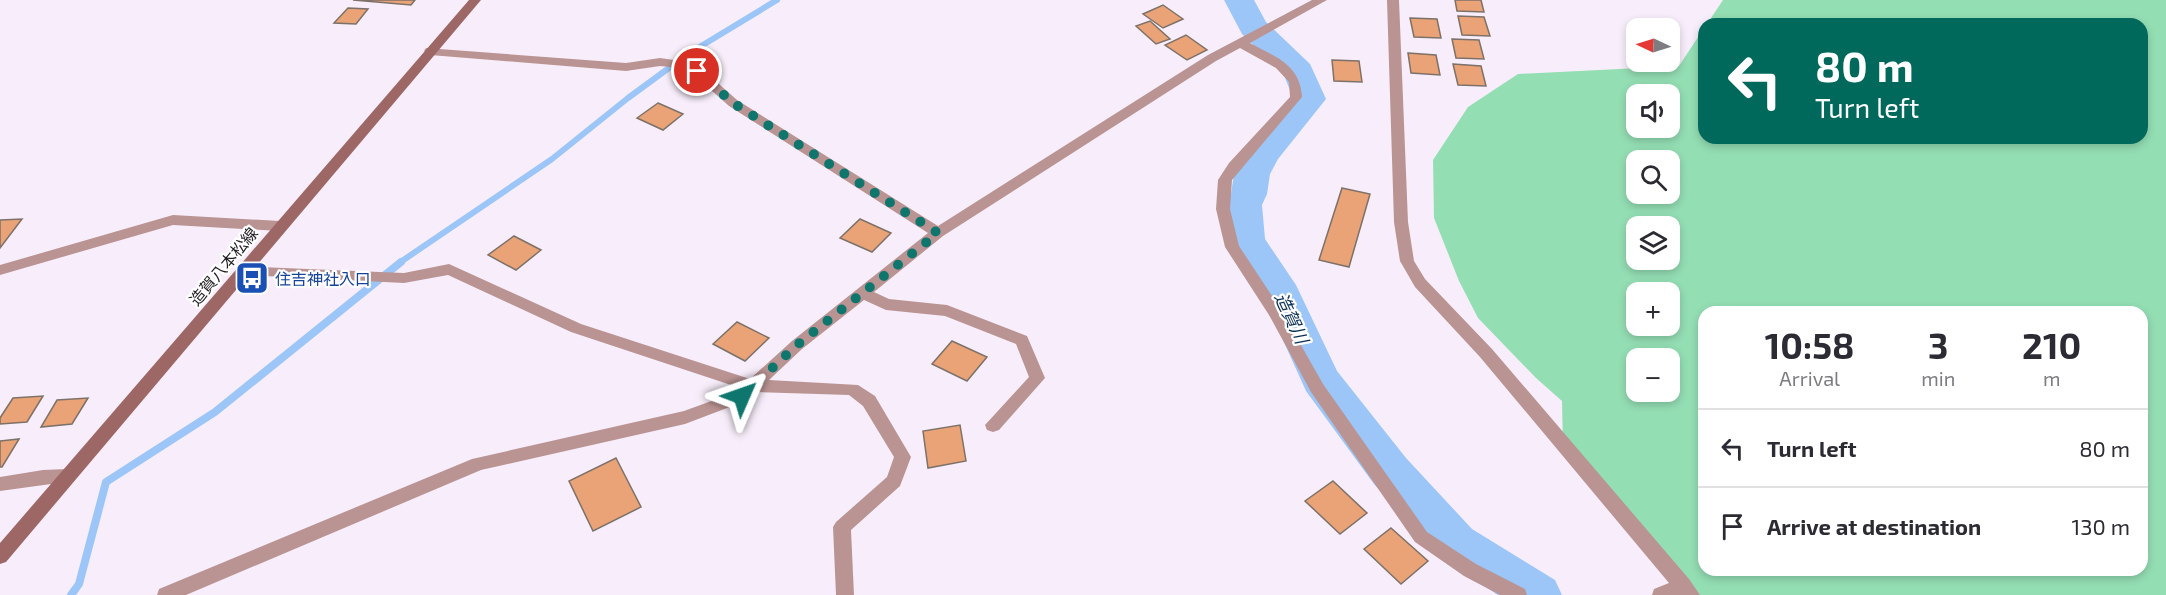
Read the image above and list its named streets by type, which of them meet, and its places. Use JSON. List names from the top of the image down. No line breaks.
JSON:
{"streets":{"main road":["造賀八本松線"]},"water":["造賀川"],"places":{"bus stop":["住吉神社入口"]},"north":"left","page":{"map_buttons":["+","−"],"turn":["80 m","Turn left"],"eta":["10:58","Arrival","3","min","210","m"],"list":[{"name":"Turn left","value":"80 m"},{"name":"Arrive at destination","value":"130 m"}]}}
